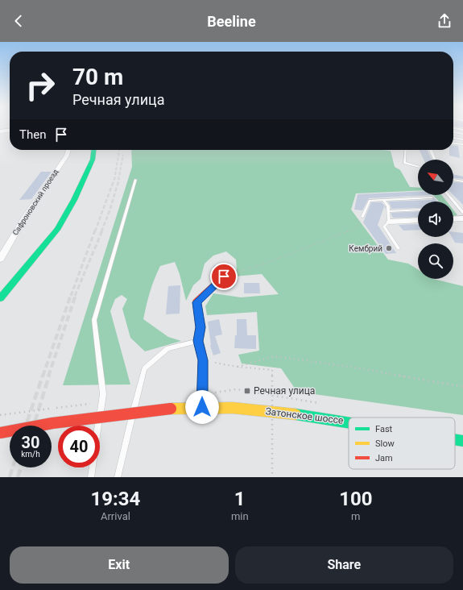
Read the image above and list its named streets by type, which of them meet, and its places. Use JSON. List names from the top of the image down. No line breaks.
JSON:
{"streets":{"street":["Сафроновский проезд","Затонское шоссе"]},"places":{"other":["Кембрий"],"transit":["Речная улица"]},"legend":["Fast","Slow","Jam"],"north":"top left","page":{"header":"Beeline","turn":["70 m","Речная улица"],"then":"Then","speed":"30 km/h","limit":"40","eta":["19:34","Arrival","1","min","100","m"],"buttons":["Exit","Share"]}}
